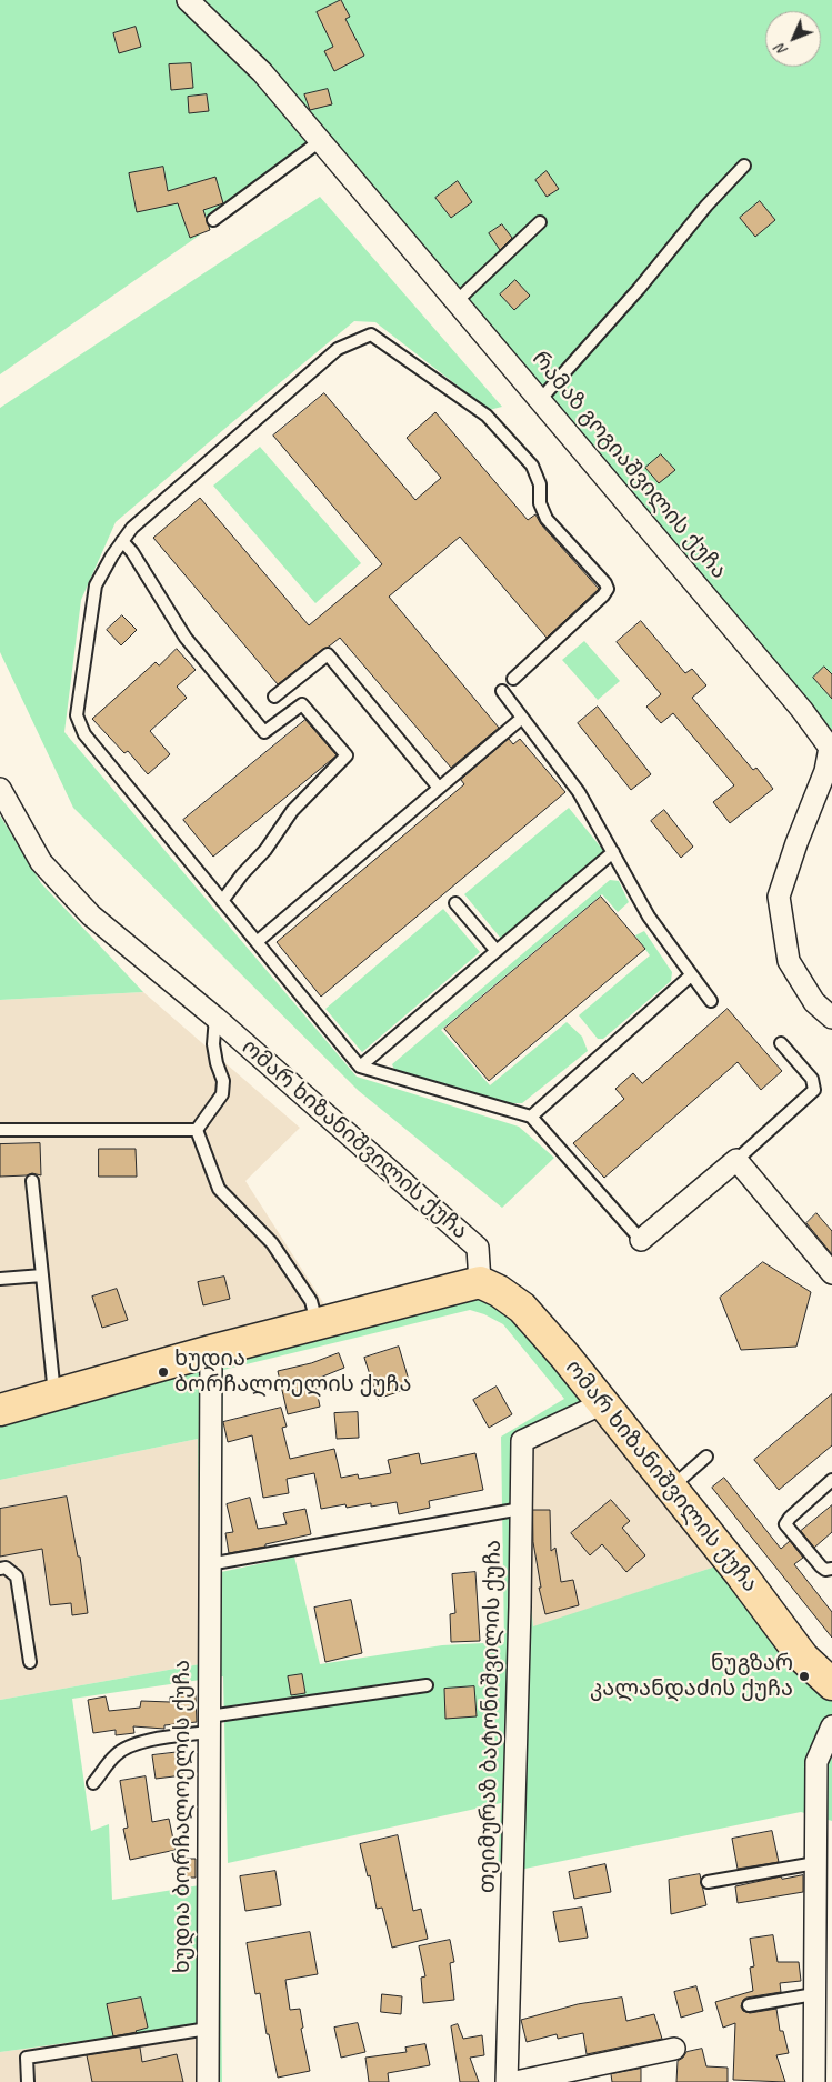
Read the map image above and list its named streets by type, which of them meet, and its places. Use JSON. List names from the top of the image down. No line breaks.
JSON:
{"streets":{"main road":["ომარ ხიზანიშვილის ქუჩა"],"street":["რამაზ გოგიაშვილის ქუჩა","თეიმურაზ ბატონიშვილის ქუჩა","ხუდია ბორჩალოელის ქუჩა"]},"crossings":[["ომარ ხიზანიშვილის ქუჩა","თეიმურაზ ბატონიშვილის ქუჩა"]],"places":["ხუდია ბორჩალოელის ქუჩა","ნუგზარ კალანდაძის ქუჩა"],"north":"bottom left"}
